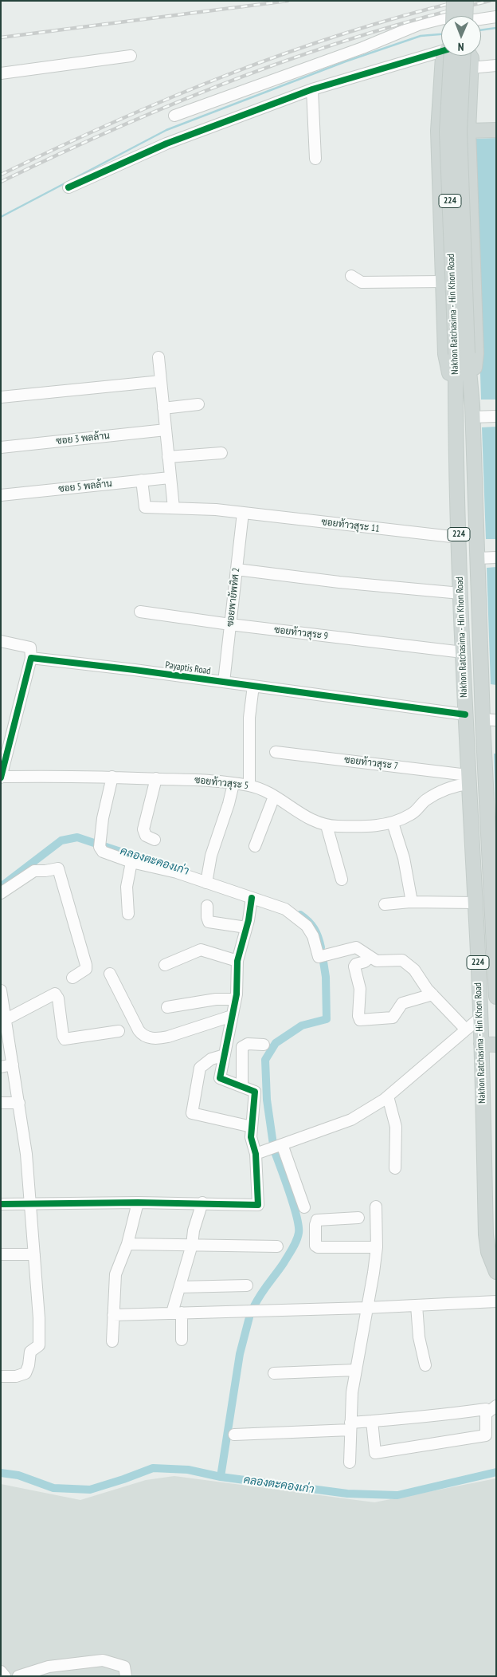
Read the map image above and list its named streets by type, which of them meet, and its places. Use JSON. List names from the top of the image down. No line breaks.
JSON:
{"streets":{"main road":["224","Nakhon Ratchasima - Hin Khon Road"],"street":["ซอย 3 พลล้าน","ซอย 5 พลล้าน","ซอยท้าวสุระ 11","ซอยพายัพทิศ 2","ซอยท้าวสุระ 9","Payaptis Road","ซอยท้าวสุระ 7","ซอยท้าวสุระ 5"]},"crossings":[["Nakhon Ratchasima - Hin Khon Road","ซอยท้าวสุระ 11"],["Nakhon Ratchasima - Hin Khon Road","ซอยท้าวสุระ 9"],["Nakhon Ratchasima - Hin Khon Road","Payaptis Road"],["Nakhon Ratchasima - Hin Khon Road","ซอยท้าวสุระ 7"],["Nakhon Ratchasima - Hin Khon Road","ซอยท้าวสุระ 5"],["ซอย 5 พลล้าน","ซอยท้าวสุระ 11"],["ซอยท้าวสุระ 11","ซอยพายัพทิศ 2"],["ซอยพายัพทิศ 2","ซอยท้าวสุระ 9"],["ซอยพายัพทิศ 2","Payaptis Road"],["ซอยท้าวสุระ 7","ซอยท้าวสุระ 5"]],"water":["คลองตะคองเก่า"],"north":"bottom"}
